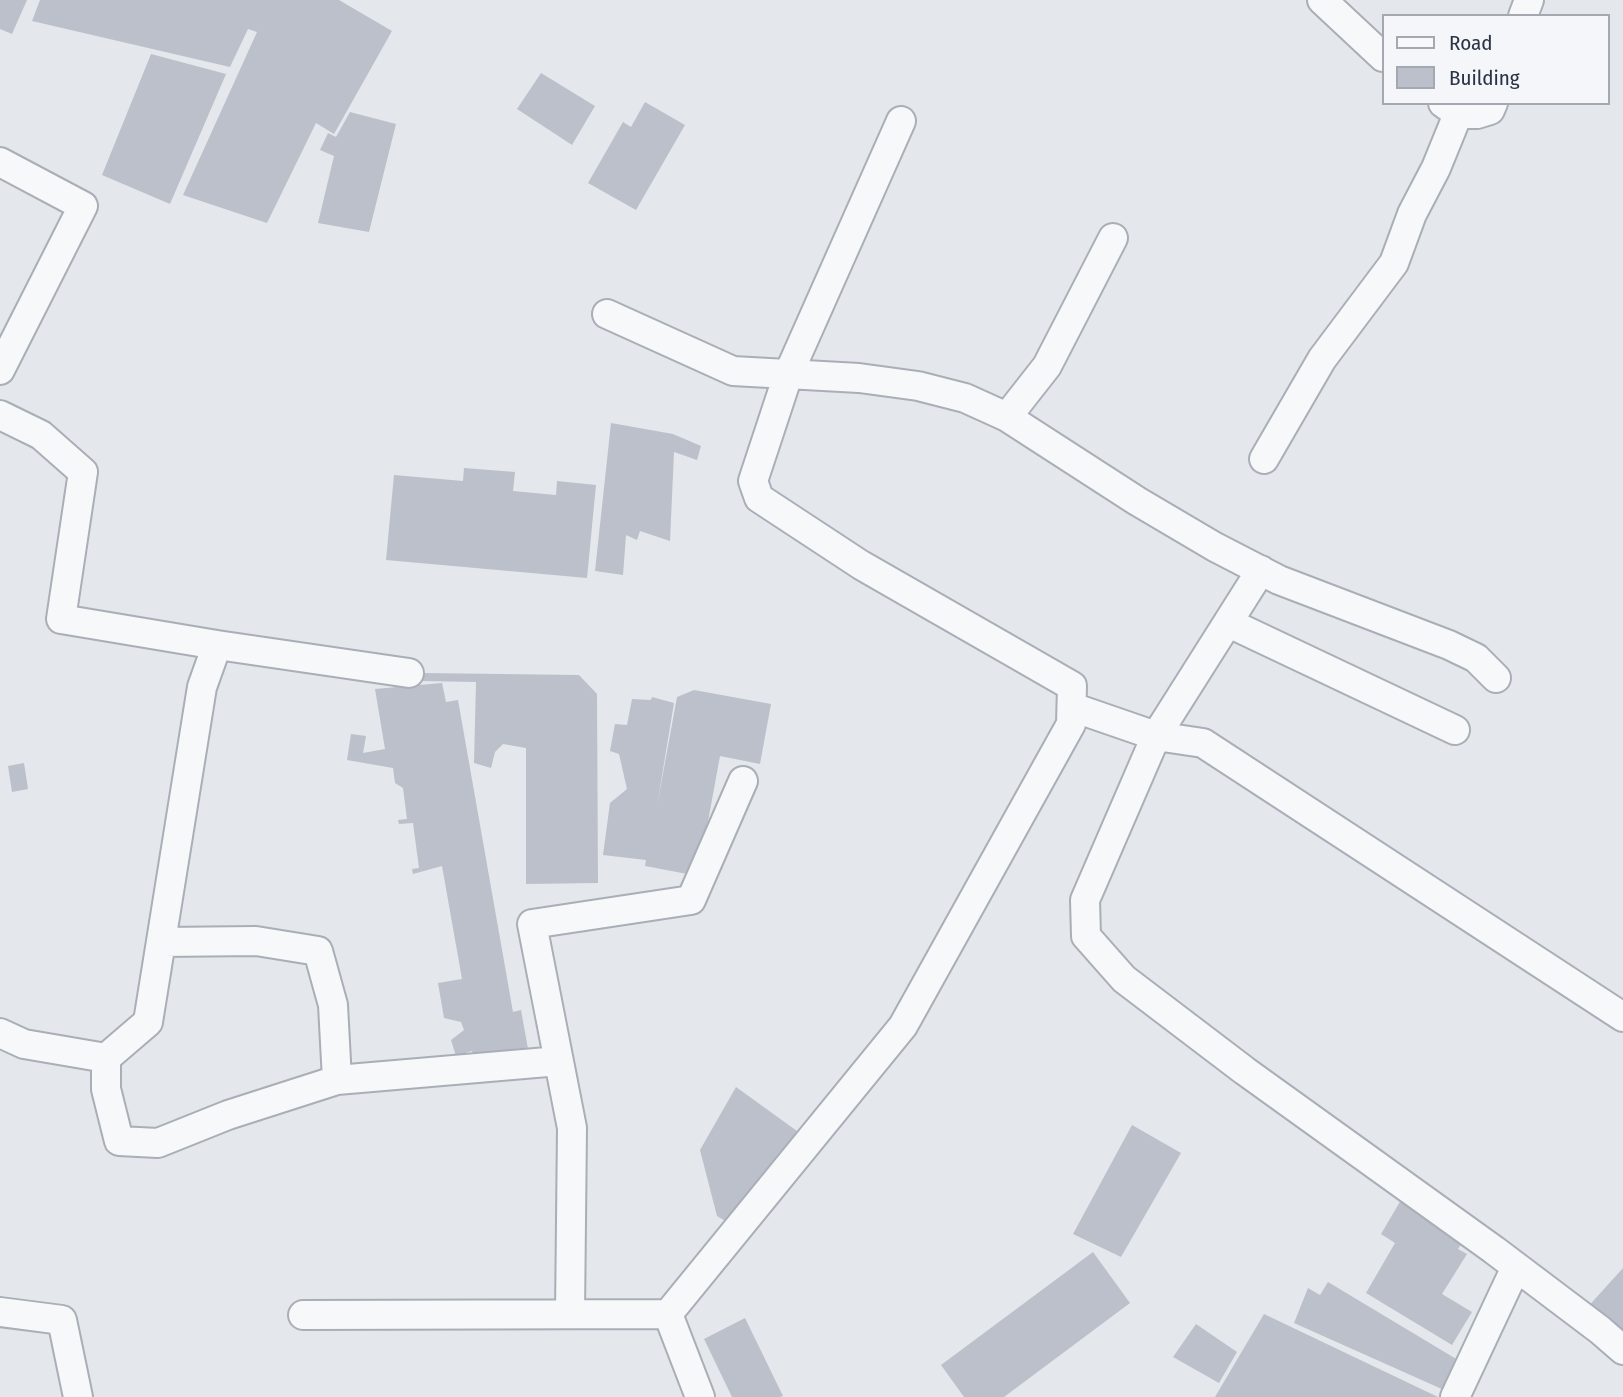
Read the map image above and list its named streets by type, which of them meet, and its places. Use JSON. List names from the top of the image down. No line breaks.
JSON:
{"legend":["Road","Building"]}
